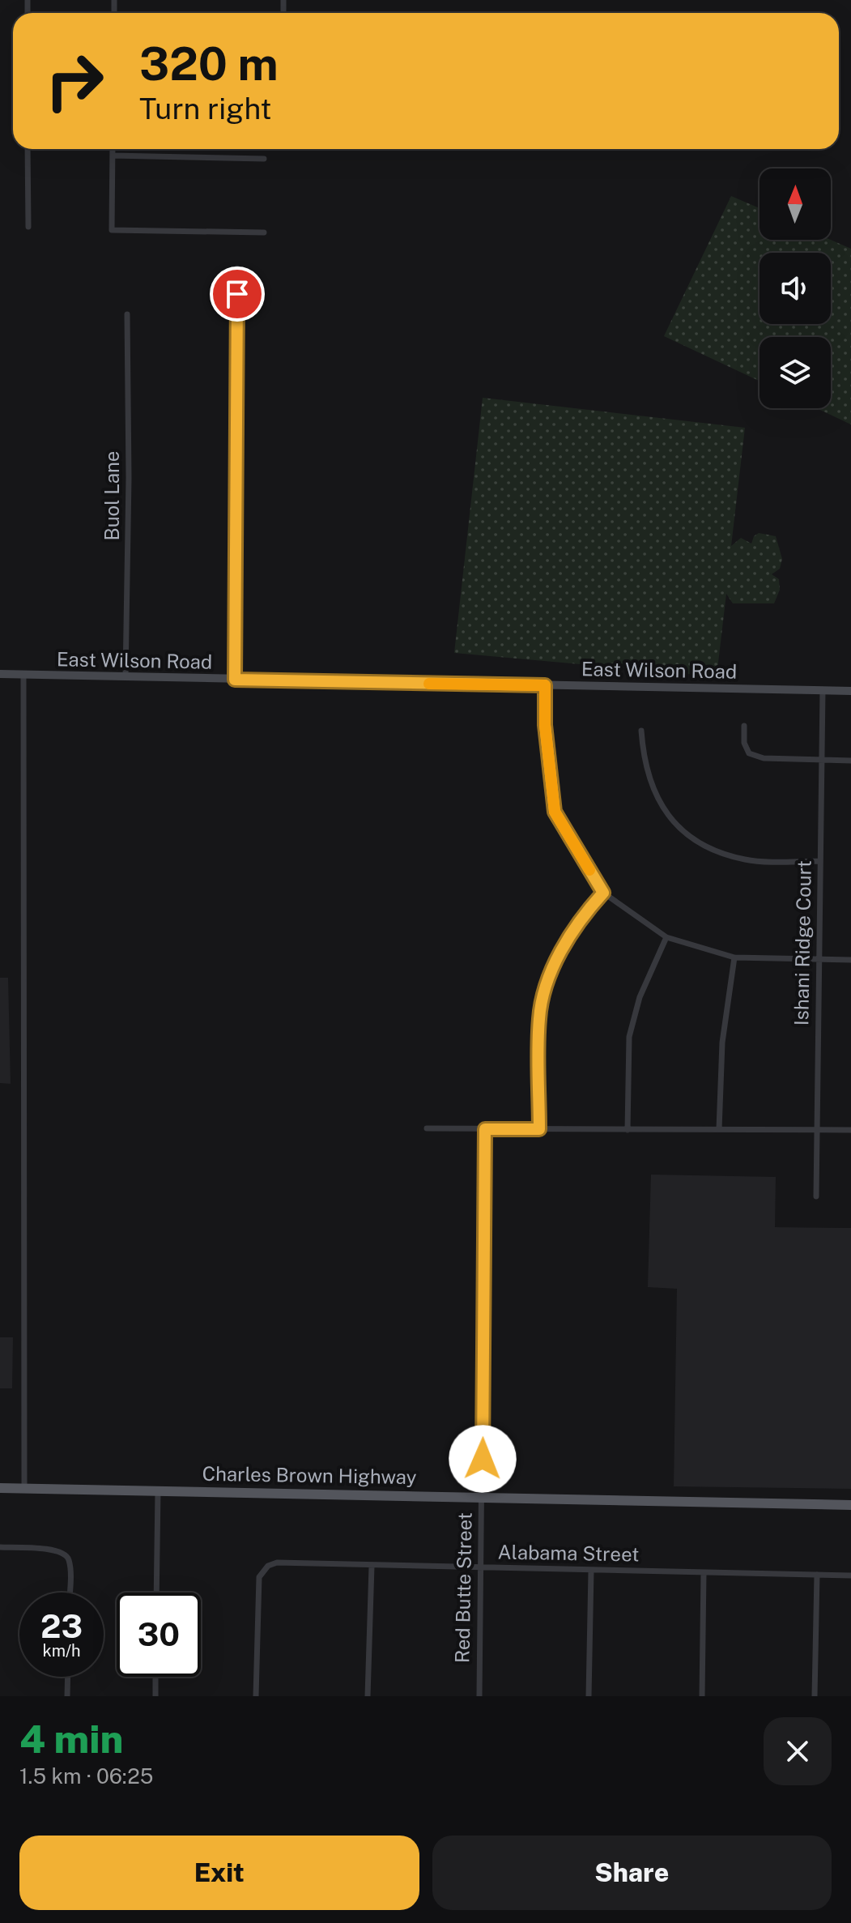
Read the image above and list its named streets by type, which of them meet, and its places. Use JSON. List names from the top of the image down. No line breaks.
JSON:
{"streets":{"main road":["Charles Brown Highway"],"street":["Buol Lane","East Wilson Road","Ishani Ridge Court","Alabama Street","Red Butte Street"]},"crossings":[["Buol Lane","East Wilson Road"],["East Wilson Road","Ishani Ridge Court"],["Charles Brown Highway","Red Butte Street"],["Alabama Street","Red Butte Street"]],"north":"top","page":{"turn":["320 m","Turn right"],"speed":"23 km/h","limit":"30","heading":["4 min","1.5 km · 06:25"],"buttons":["Exit","Share"]}}
